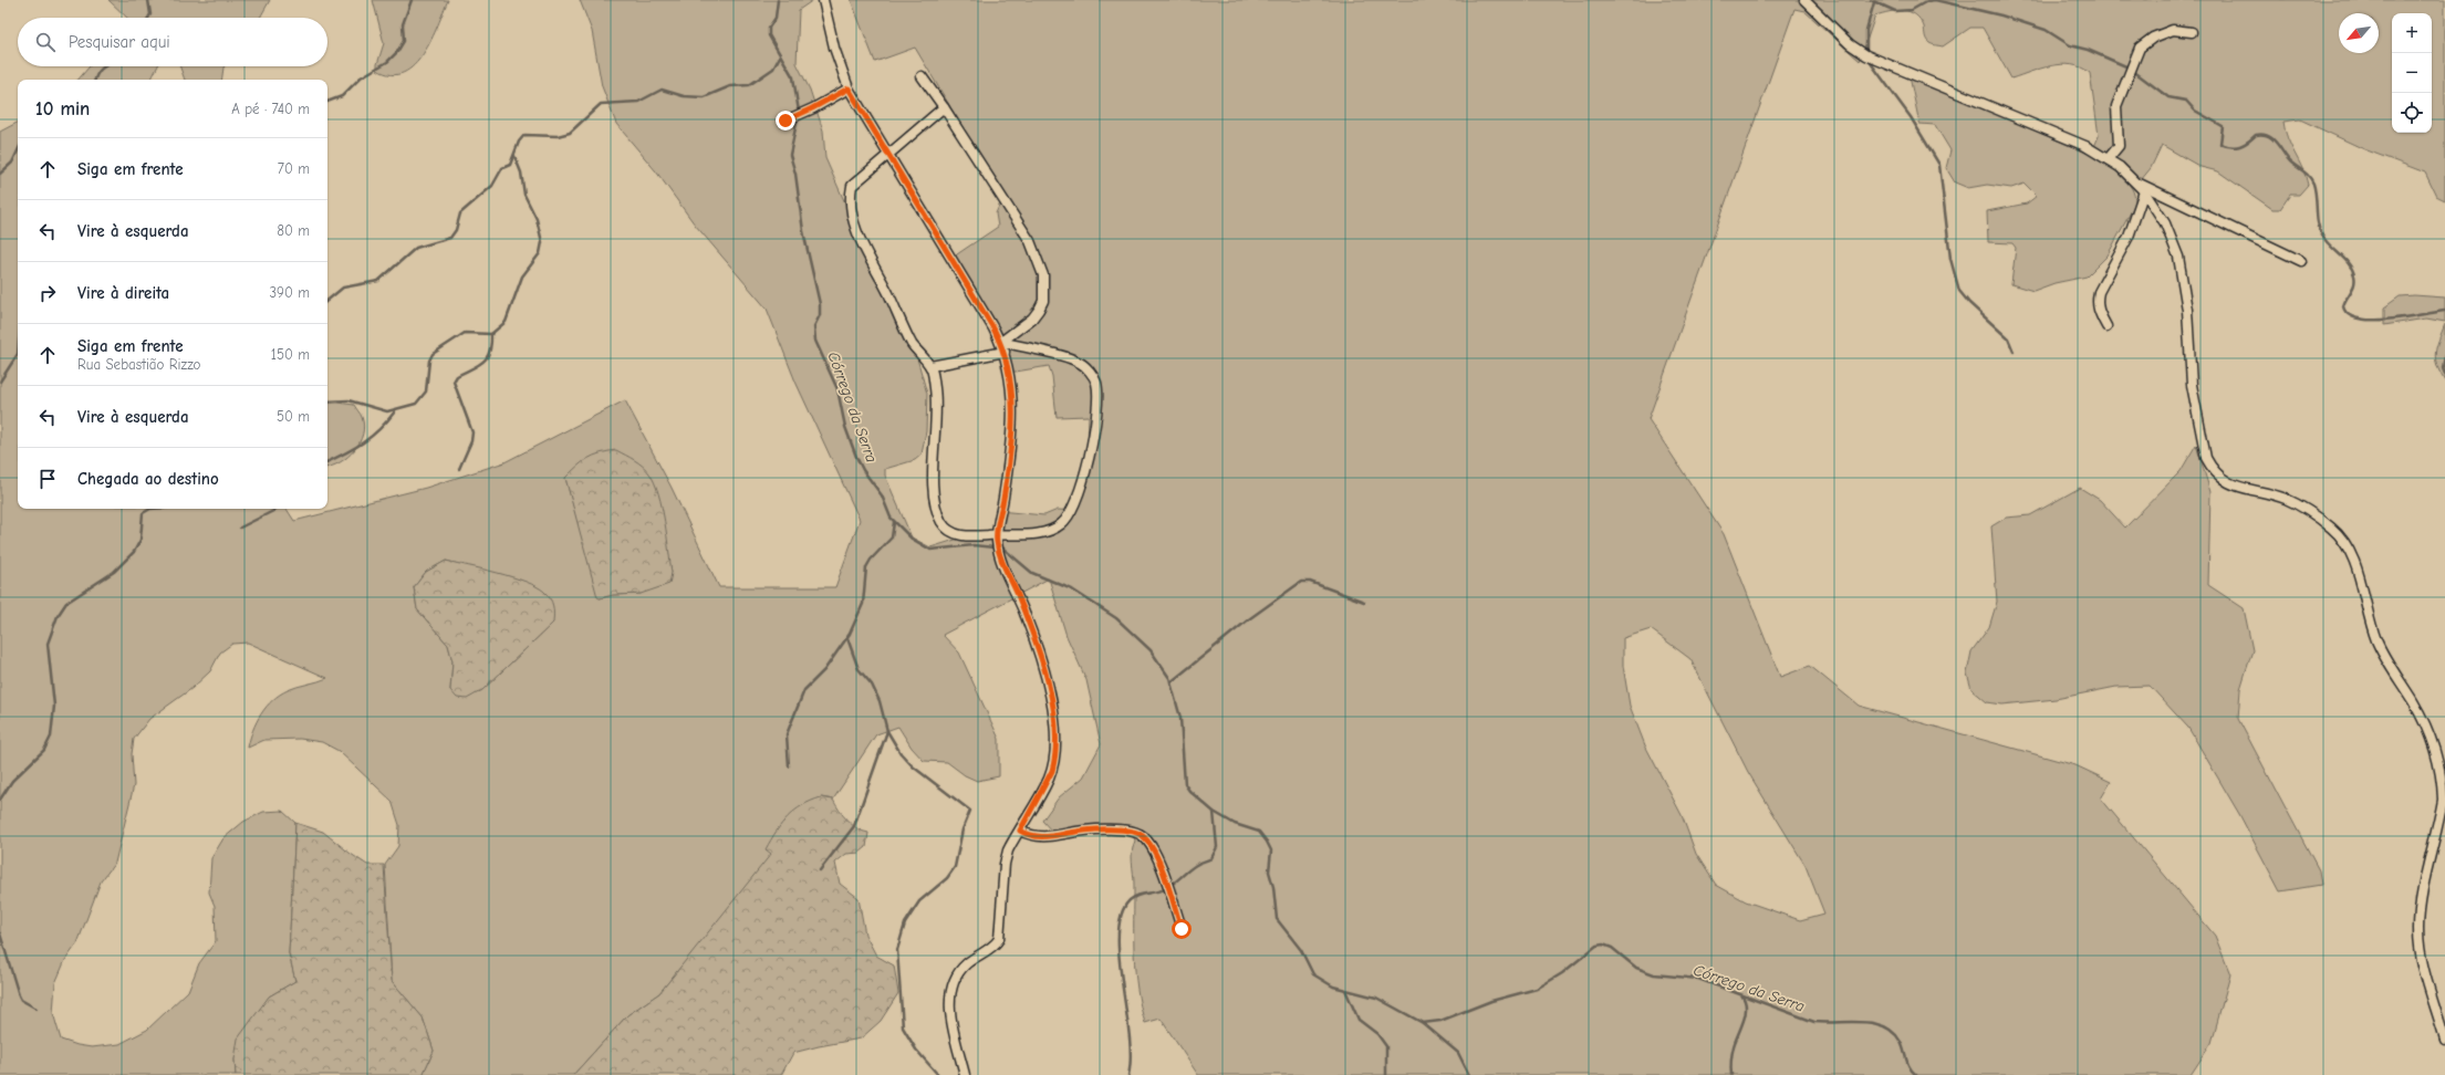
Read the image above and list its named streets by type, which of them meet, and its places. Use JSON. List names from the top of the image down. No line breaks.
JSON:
{"water":["Córrego da Serra"],"north":"bottom left","page":{"map_buttons":["+","−"],"search":"Pesquisar aqui","heading":["10 min","A pé · 740 m"],"list":[["Siga em frente","70 m"],["Vire à esquerda","80 m"],["Vire à direita","390 m"],["Siga em frente","Rua Sebastião Rizzo","150 m"],["Vire à esquerda","50 m"],"Chegada ao destino"]}}
